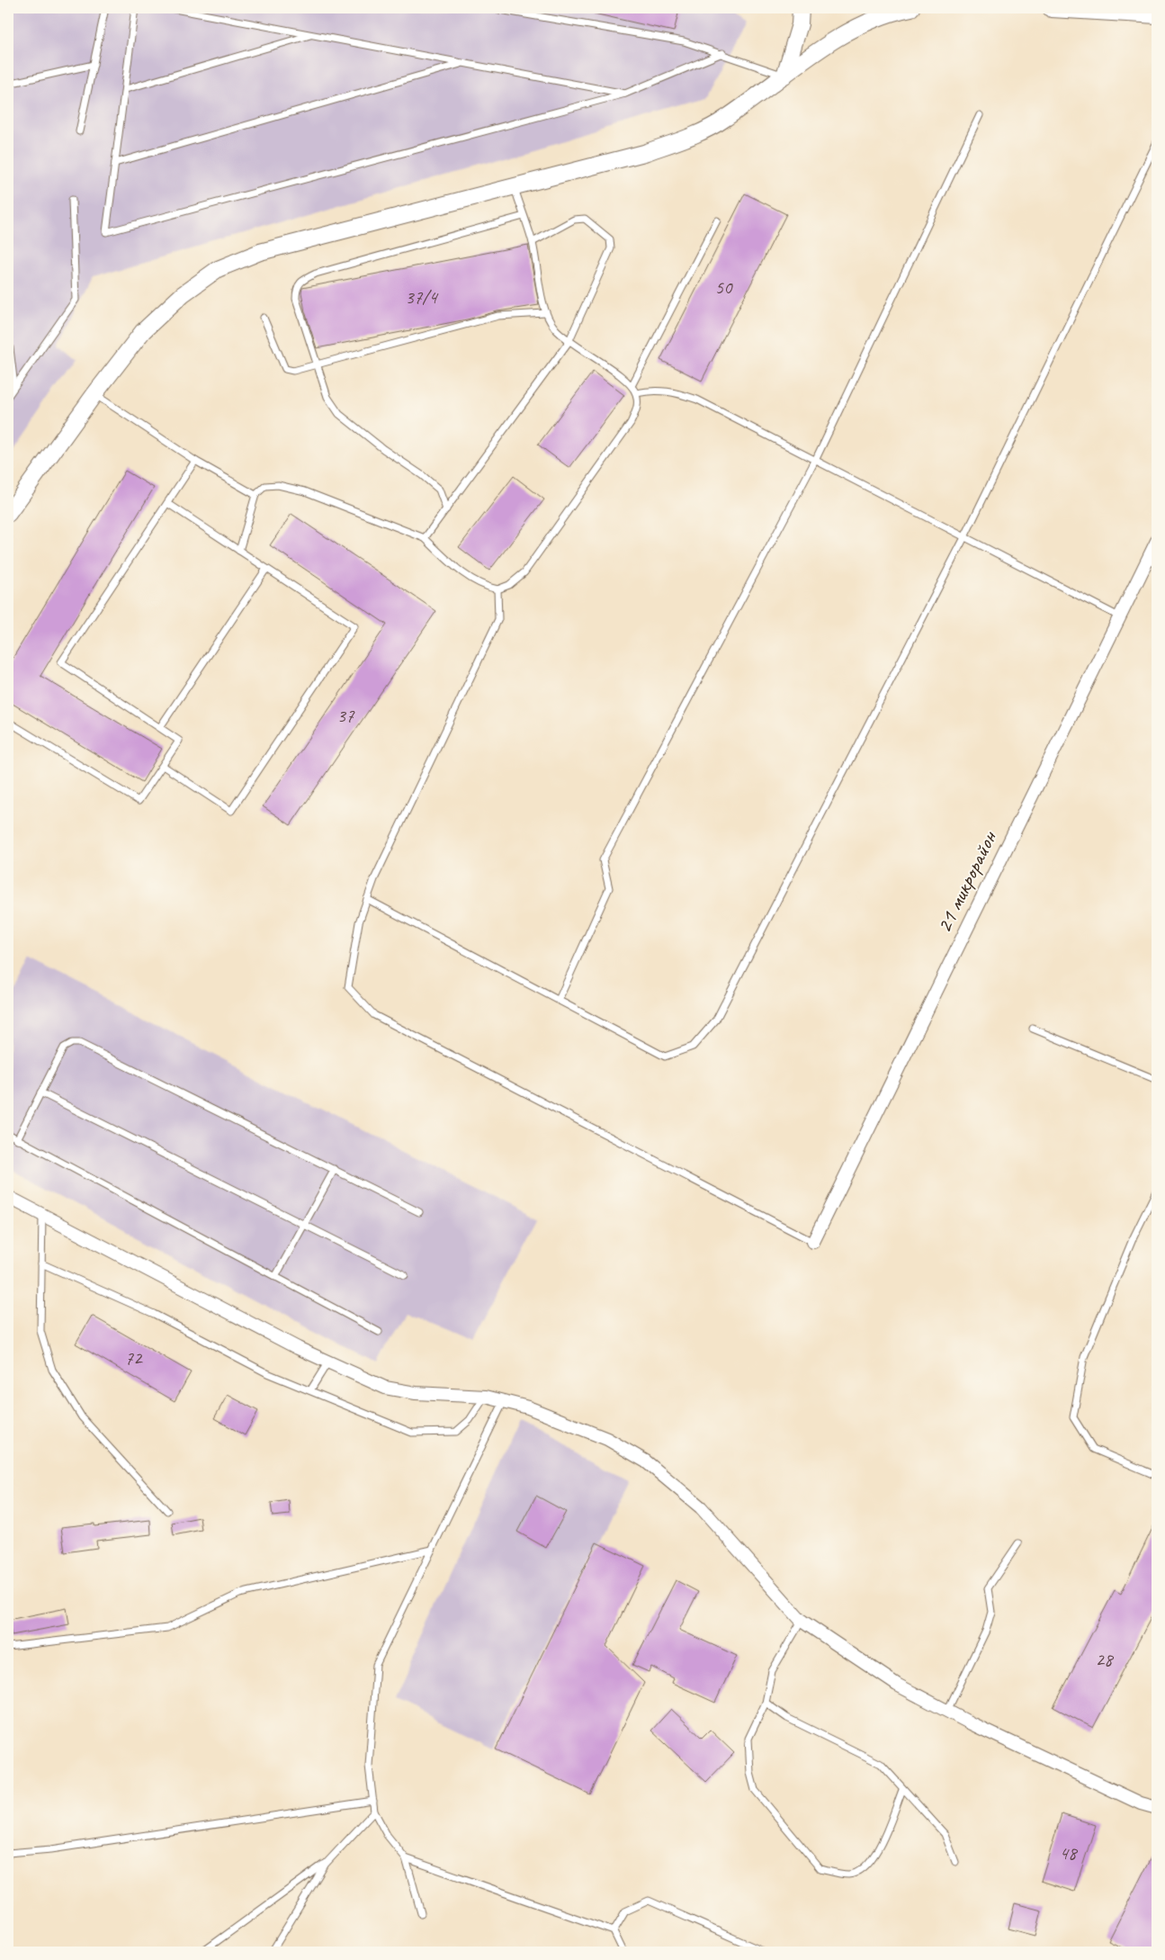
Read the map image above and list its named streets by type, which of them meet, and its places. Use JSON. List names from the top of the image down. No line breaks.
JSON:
{"streets":{"street":["21 микрорайон"]},"house_numbers":["50","37/4","37","72","28","48"]}
